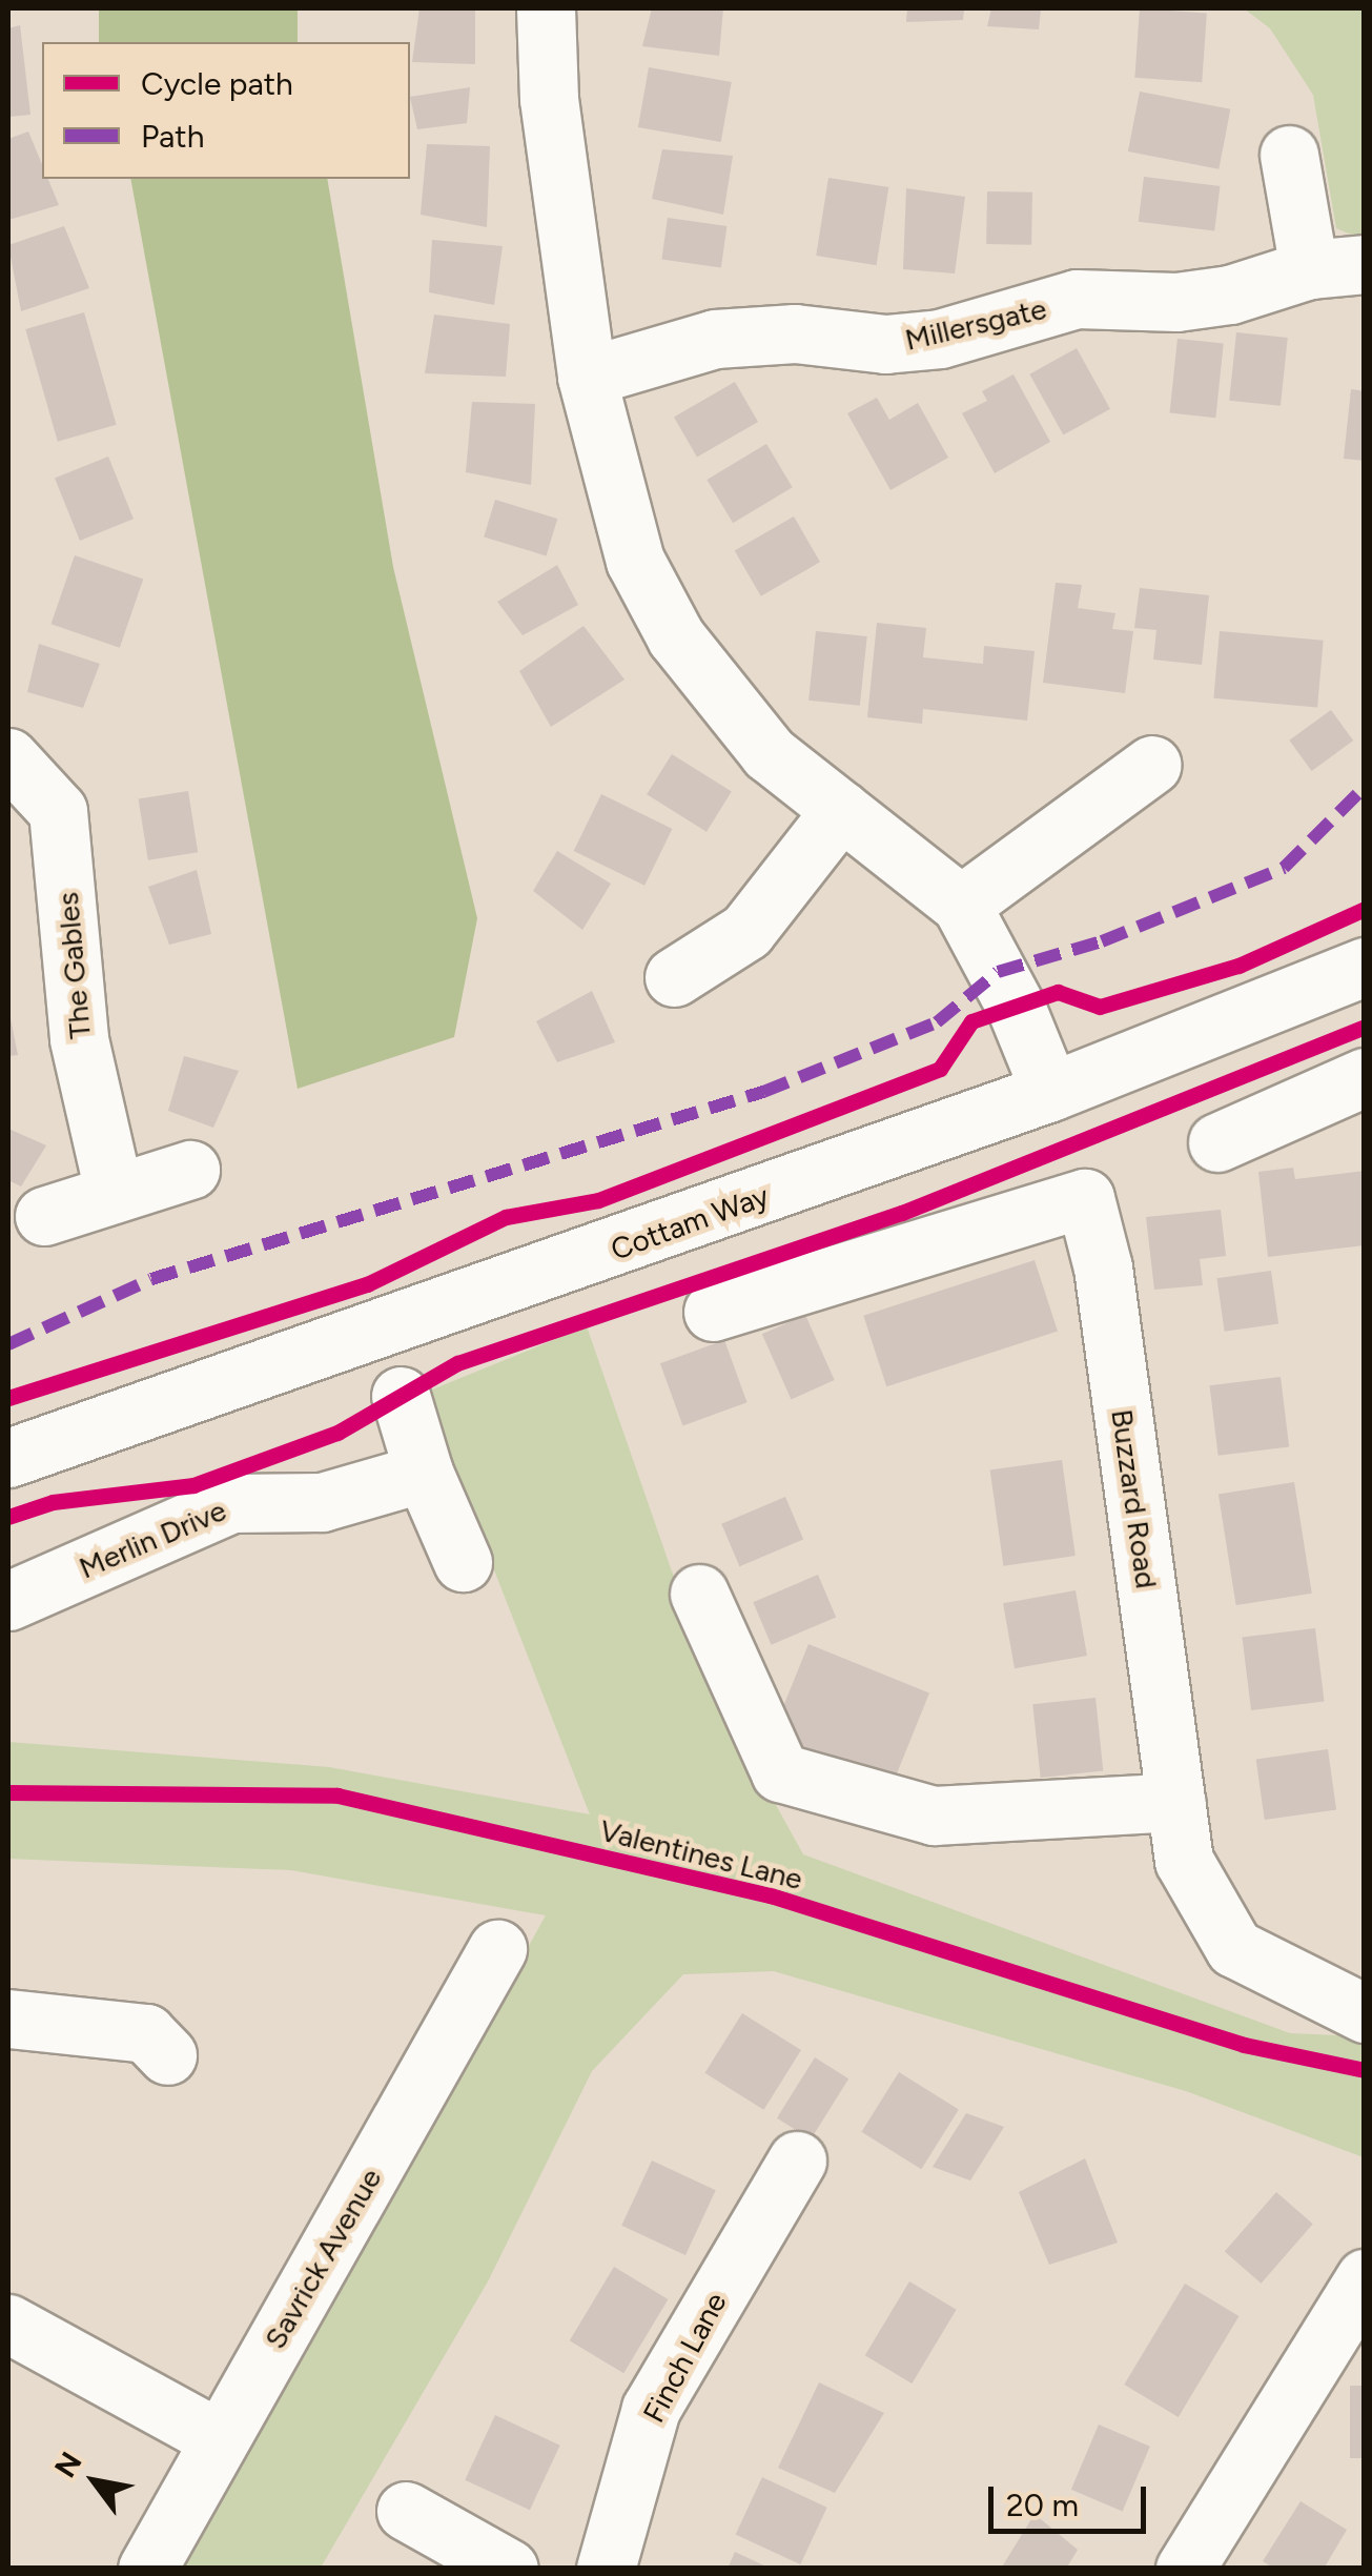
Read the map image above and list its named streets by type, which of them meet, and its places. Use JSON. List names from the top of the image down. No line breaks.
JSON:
{"streets":{"street":["Millersgate","The Gables","Cottam Way","Buzzard Road","Merlin Drive","Savrick Avenue","Finch Lane"],"cycle path":["Valentines Lane"]},"legend":["Cycle path","Path"],"scale_bar":"20 m","north":"top left"}
